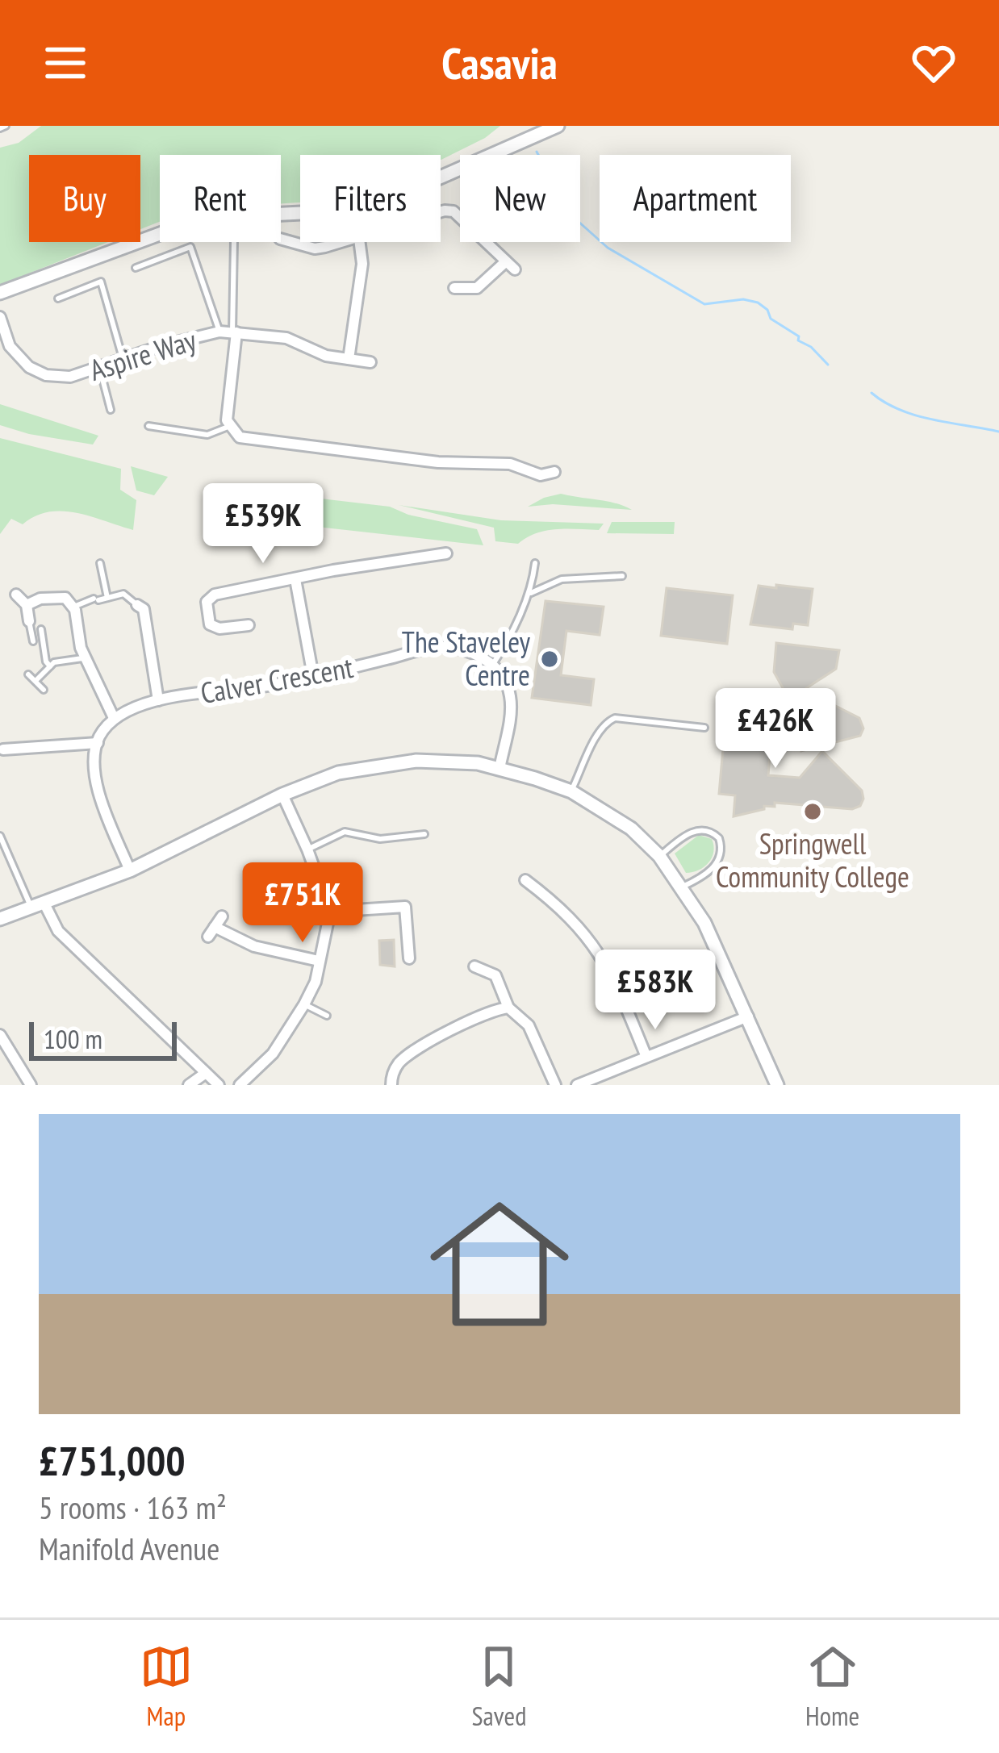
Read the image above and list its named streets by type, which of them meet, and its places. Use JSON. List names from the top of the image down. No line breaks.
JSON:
{"streets":{"street":["Aspire Way","Calver Crescent"]},"places":["The Staveley Centre","Springwell Community College"],"scale_bar":"100 m","page":{"header":"Casavia","chip":["Buy","Rent","Filters","New","Apartment"],"price":["£539K","£426K","£751K","£583K"],"scale":"100 m","list":[{"name":"£751,000","note":"5 rooms · 163 m² · Manifold Avenue"}],"tabs":["Map","Saved","Home"]}}
